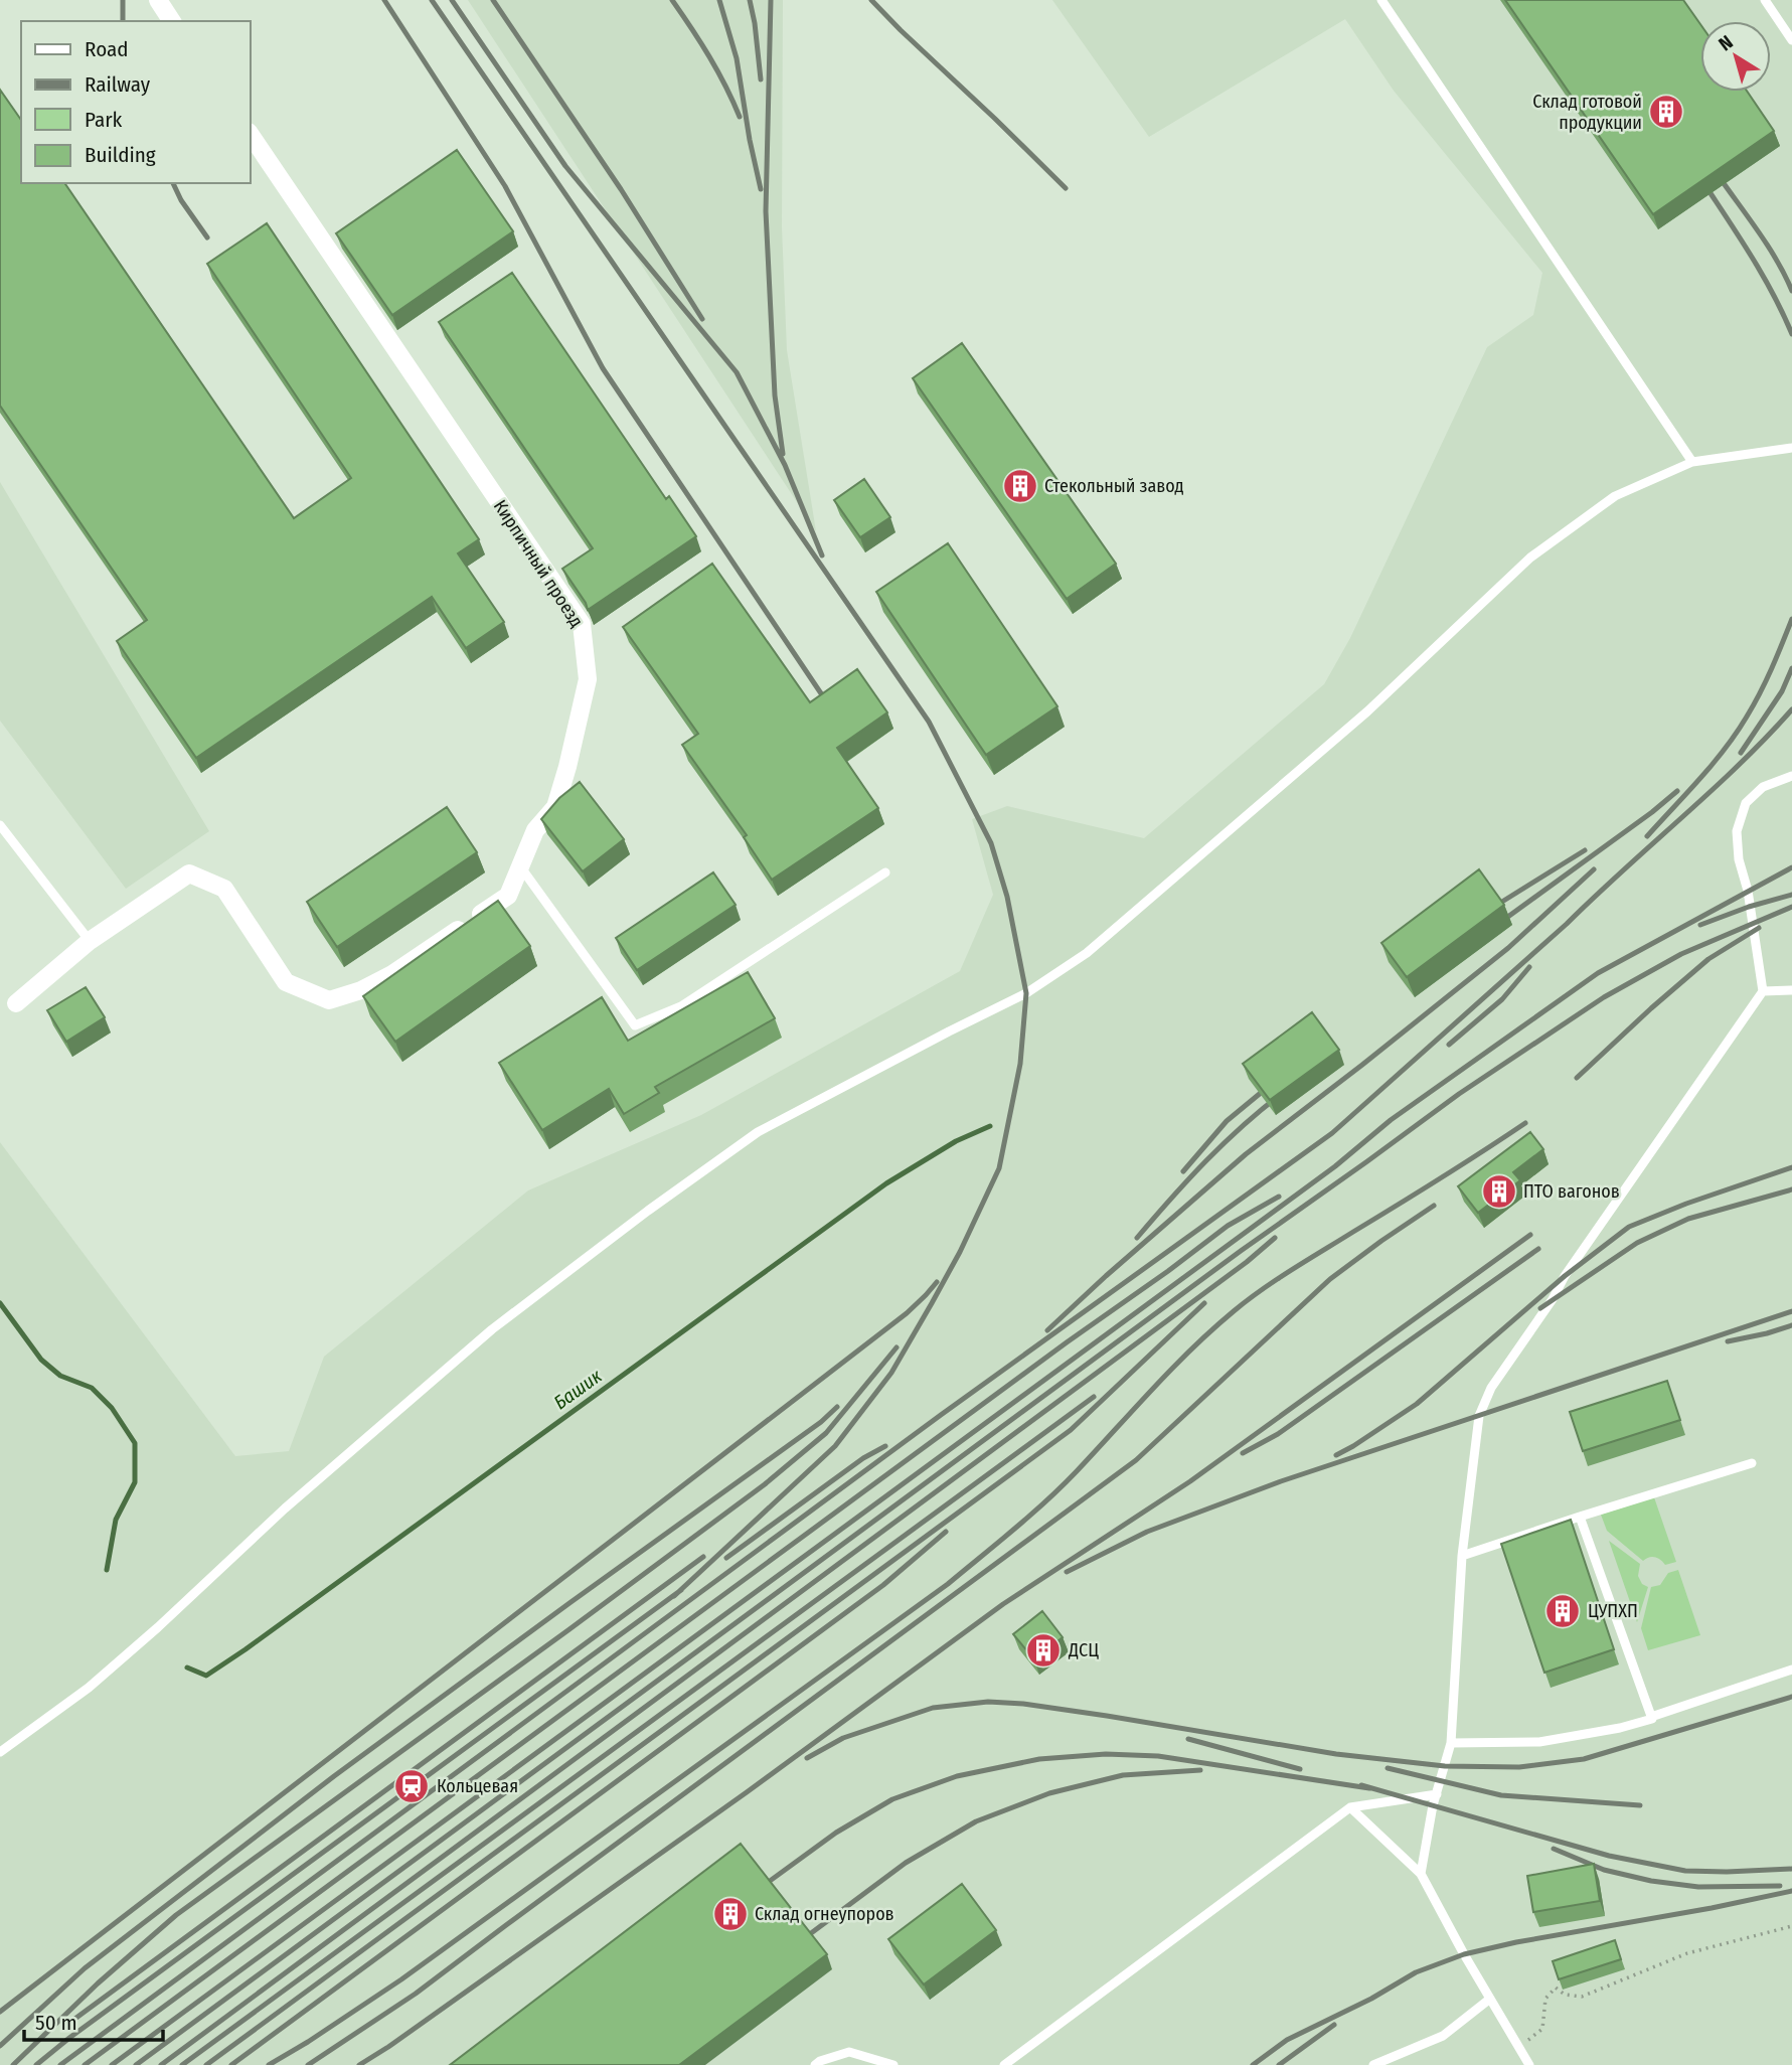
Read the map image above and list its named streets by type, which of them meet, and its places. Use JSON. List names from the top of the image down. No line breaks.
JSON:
{"streets":{"street":["Кирпичный проезд"]},"water":["Башик"],"places":{"building":["Склад готовой продукции","Стекольный завод","ПТО вагонов","ЦУПХП","ДСЦ","Склад огнеупоров"],"station":["Кольцевая"]},"legend":["Road","Railway","Park","Building"],"scale_bar":"50 m","north":"top left"}
